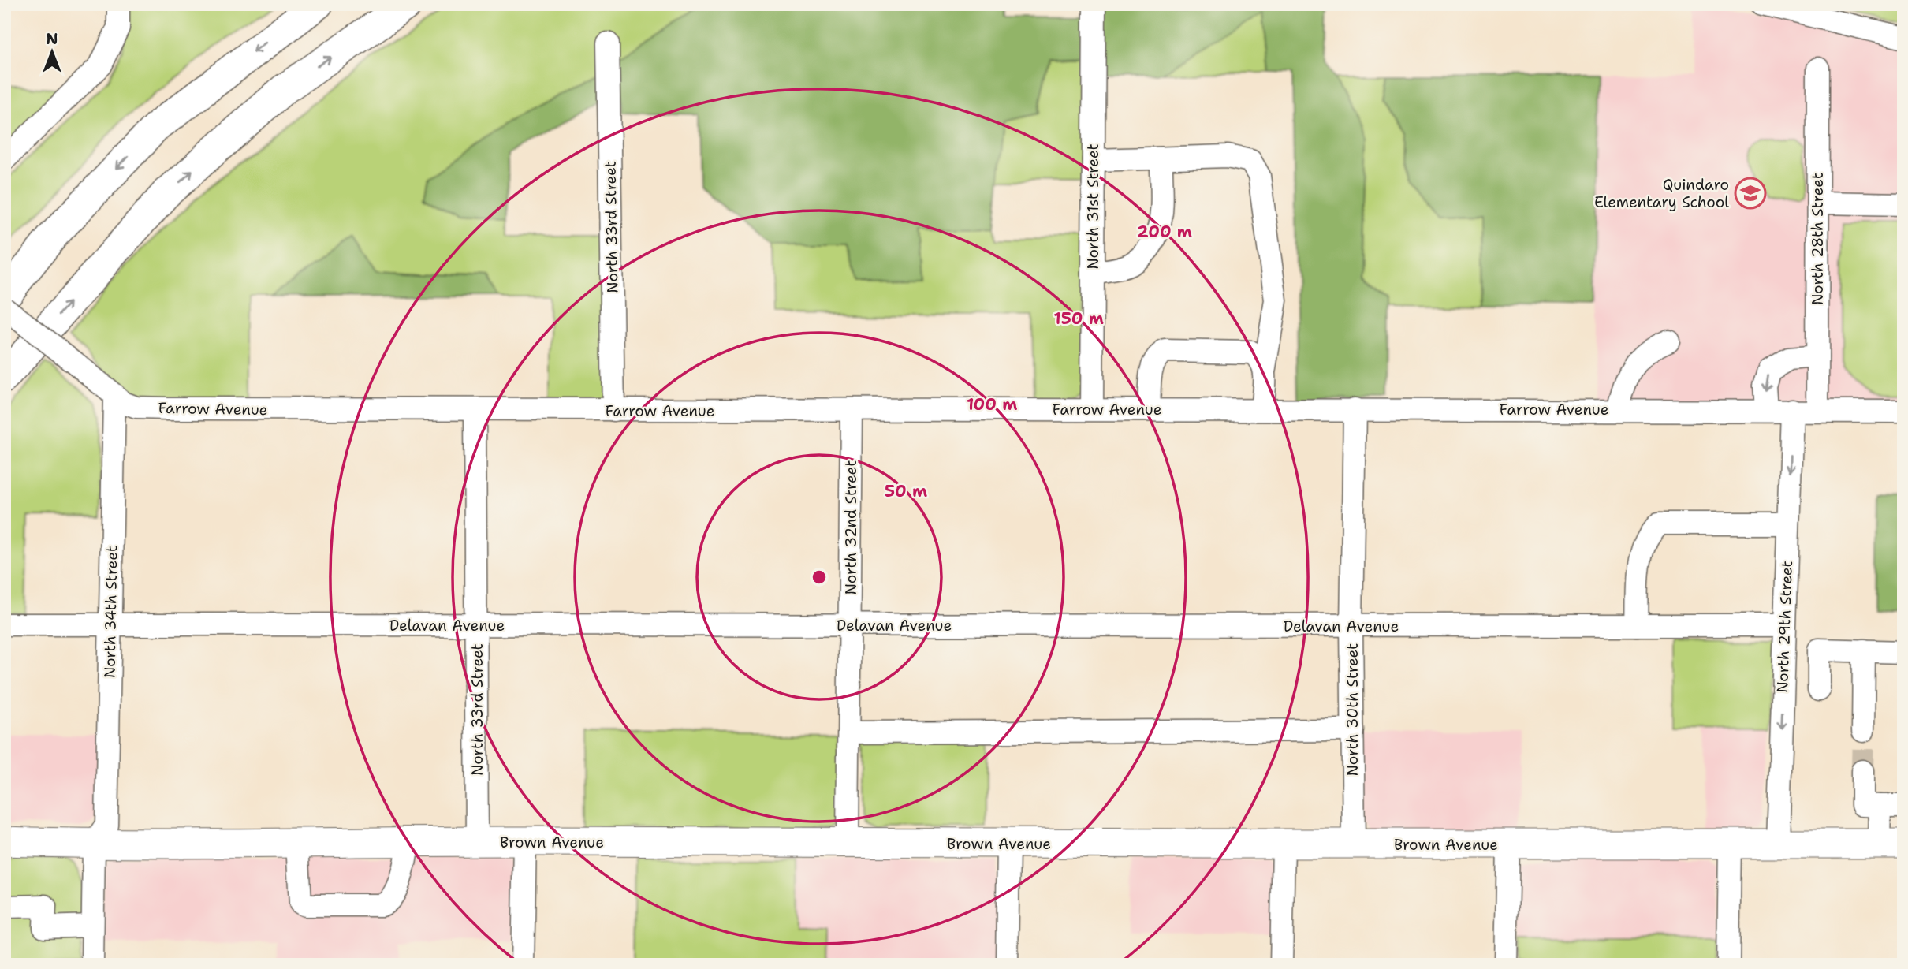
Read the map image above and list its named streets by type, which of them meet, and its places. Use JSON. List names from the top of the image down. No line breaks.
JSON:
{"streets":{"main road":["Brown Avenue"],"street":["North 31st Street","North 33rd Street","North 28th Street","Farrow Avenue","North 32nd Street","North 34th Street","Delavan Avenue","North 29th Street","North 30th Street"]},"crossings":[["North 31st Street","Farrow Avenue"],["North 33rd Street","Farrow Avenue"],["North 33rd Street","Delavan Avenue"],["North 33rd Street","Brown Avenue"],["North 28th Street","Farrow Avenue"],["Farrow Avenue","North 32nd Street"],["Farrow Avenue","North 34th Street"],["Farrow Avenue","North 29th Street"],["Farrow Avenue","North 30th Street"],["North 32nd Street","Delavan Avenue"],["North 32nd Street","Brown Avenue"],["North 34th Street","Delavan Avenue"],["North 34th Street","Brown Avenue"],["Delavan Avenue","North 29th Street"],["Delavan Avenue","North 30th Street"],["North 29th Street","Brown Avenue"],["North 30th Street","Brown Avenue"]],"places":{"school or university":["Quindaro Elementary School"]},"north":"top","rings":["200 m","150 m","100 m","50 m"]}
